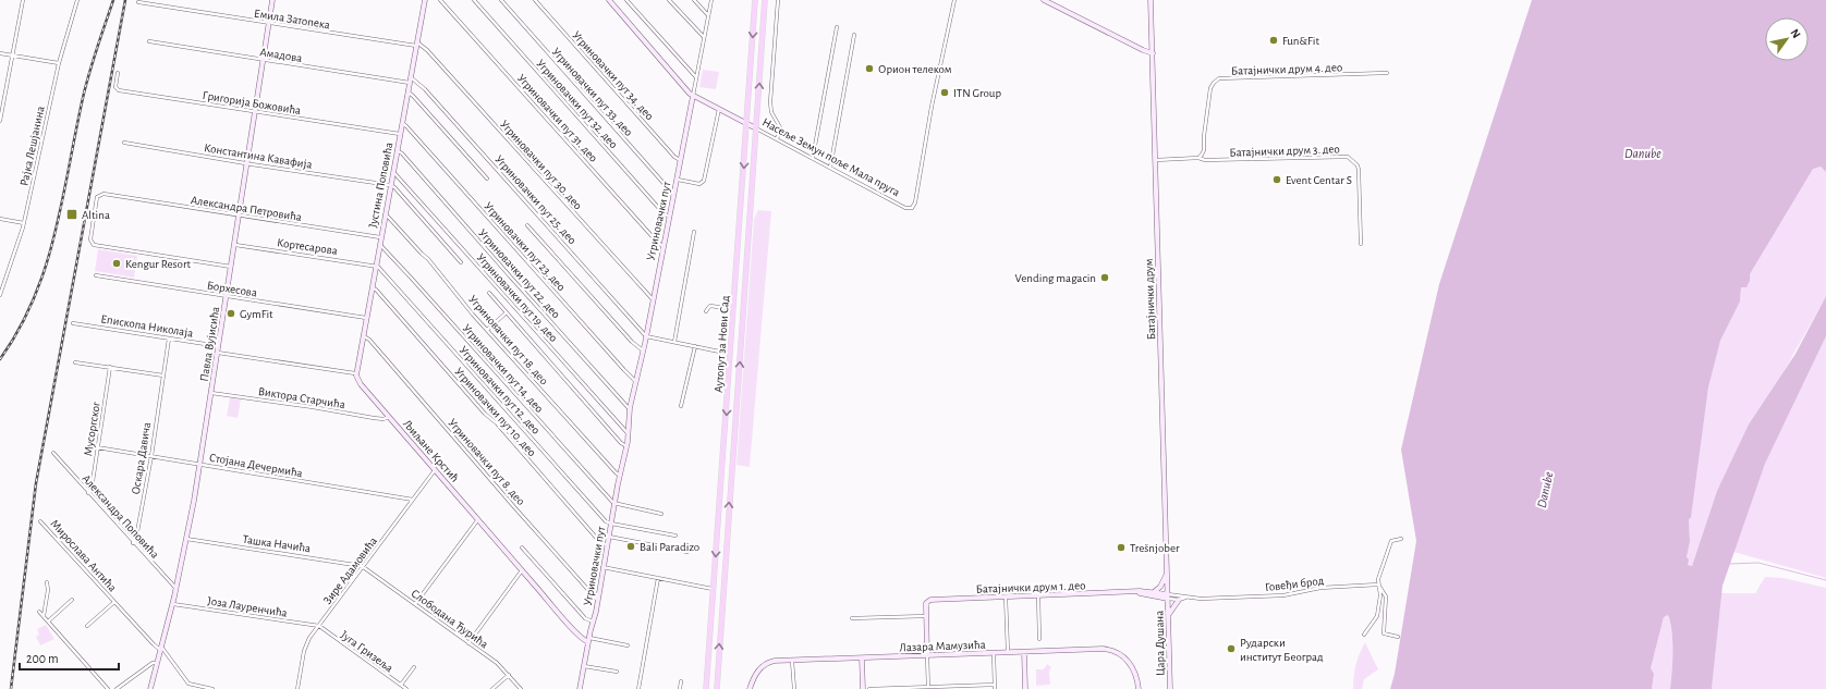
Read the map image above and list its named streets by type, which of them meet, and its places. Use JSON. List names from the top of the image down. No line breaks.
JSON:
{"streets":{"main road":["Аутопут за Нови Сад"],"street":["Емила Затопека","Амадова","Батајнички друм 4. део","Угриновачки пут 34. део","Угриновачки пут 33. део","Григорија Божовића","Угриновачки пут 32. део","Угриновачки пут 31. део","Рајка Лешјанина","Батајнички друм 3. део","Константина Кавафија","Насеље Земун поље Мала пруга","Угриновачки пут 30. део","Јустина Поповића","Угриновачки пут 25. део","Александра Петровића","Угриновачки пут","Кортесарова","Угриновачки пут 23. део","Угриновачки пут 22. део","Борхесова","Угриновачки пут 19. део","Батајнички друм","Епископа Николаја","Угриновачки пут 18. део","Павла Вујисића","Угриновачки пут 14. део","Угриновачки пут 12. део","Виктора Старчића","Угриновачки пут 10. део","Мусоргског","Љиљане Крстић","Оскара Давича","Угриновачки пут 8. део","Стојана Дечермића","Александра Поповића","Ташка Начића","Мирослава Антића","Зире Адамовића","Говеђи брод","Батајнички друм 1. део","Јоза Лауренчића","Слободана Ђурића","Цара Душана","Лазара Мамузића","Југа Гризеља"]},"crossings":[["Емила Затопека","Угриновачки пут 30. део"],["Емила Затопека","Јустина Поповића"],["Емила Затопека","Павла Вујисића"],["Амадова","Јустина Поповића"],["Амадова","Павла Вујисића"],["Батајнички друм 4. део","Батајнички друм 3. део"],["Угриновачки пут 34. део","Угриновачки пут"],["Угриновачки пут 33. део","Угриновачки пут"],["Григорија Божовића","Јустина Поповића"],["Григорија Божовића","Павла Вујисића"],["Угриновачки пут 32. део","Угриновачки пут"],["Угриновачки пут 31. део","Угриновачки пут"],["Батајнички друм 3. део","Батајнички друм"],["Константина Кавафија","Јустина Поповића"],["Константина Кавафија","Павла Вујисића"],["Насеље Земун поље Мала пруга","Угриновачки пут"],["Насеље Земун поље Мала пруга","Аутопут за Нови Сад"],["Угриновачки пут 30. део","Јустина Поповића"],["Угриновачки пут 30. део","Угриновачки пут"],["Јустина Поповића","Угриновачки пут 25. део"],["Јустина Поповића","Александра Петровића"],["Јустина Поповића","Кортесарова"],["Јустина Поповића","Угриновачки пут 23. део"],["Јустина Поповића","Угриновачки пут 22. део"],["Јустина Поповића","Борхесова"],["Јустина Поповића","Угриновачки пут 19. део"],["Јустина Поповића","Угриновачки пут 18. део"],["Јустина Поповића","Угриновачки пут 14. део"],["Јустина Поповића","Угриновачки пут 12. део"],["Јустина Поповића","Угриновачки пут 10. део"],["Јустина Поповића","Љиљане Крстић"],["Јустина Поповића","Угриновачки пут 8. део"],["Угриновачки пут 25. део","Угриновачки пут"],["Александра Петровића","Павла Вујисића"],["Угриновачки пут","Угриновачки пут 23. део"],["Угриновачки пут","Угриновачки пут 22. део"],["Угриновачки пут","Угриновачки пут 19. део"],["Угриновачки пут","Угриновачки пут 18. део"],["Угриновачки пут","Угриновачки пут 14. део"],["Угриновачки пут","Угриновачки пут 12. део"],["Угриновачки пут","Угриновачки пут 10. део"],["Угриновачки пут","Љиљане Крстић"],["Угриновачки пут","Угриновачки пут 8. део"],["Кортесарова","Павла Вујисића"],["Кортесарова","Угриновачки пут 12. део"],["Борхесова","Павла Вујисића"],["Батајнички друм","Батајнички друм 1. део"],["Батајнички друм","Цара Душана"],["Епископа Николаја","Павла Вујисића"],["Епископа Николаја","Оскара Давича"],["Павла Вујисића","Виктора Старчића"],["Павла Вујисића","Стојана Дечермића"],["Павла Вујисића","Александра Поповића"],["Павла Вујисића","Ташка Начића"],["Павла Вујисића","Мирослава Антића"],["Павла Вујисића","Јоза Лауренчића"],["Виктора Старчића","Љиљане Крстић"],["Мусоргског","Стојана Дечермића"],["Мусоргског","Александра Поповића"],["Љиљане Крстић","Зире Адамовића"],["Оскара Давича","Стојана Дечермића"],["Оскара Давича","Александра Поповића"],["Стојана Дечермића","Зире Адамовића"],["Ташка Начића","Зире Адамовића"],["Ташка Начића","Слободана Ђурића"],["Зире Адамовића","Јоза Лауренчића"],["Зире Адамовића","Слободана Ђурића"],["Зире Адамовића","Југа Гризеља"],["Батајнички друм 1. део","Цара Душана"],["Јоза Лауренчића","Југа Гризеља"]],"water":["Danube"],"places":{"other":["Fun&Fit","Орион телеком","ITN Group","Event Centar S","Kengur Resort","Vending magacin","GymFit","Bali Paradizo","Trešnjober","Рударски институт Београд"],"transit":["Altina"]},"scale_bar":"200 m","north":"top right"}
